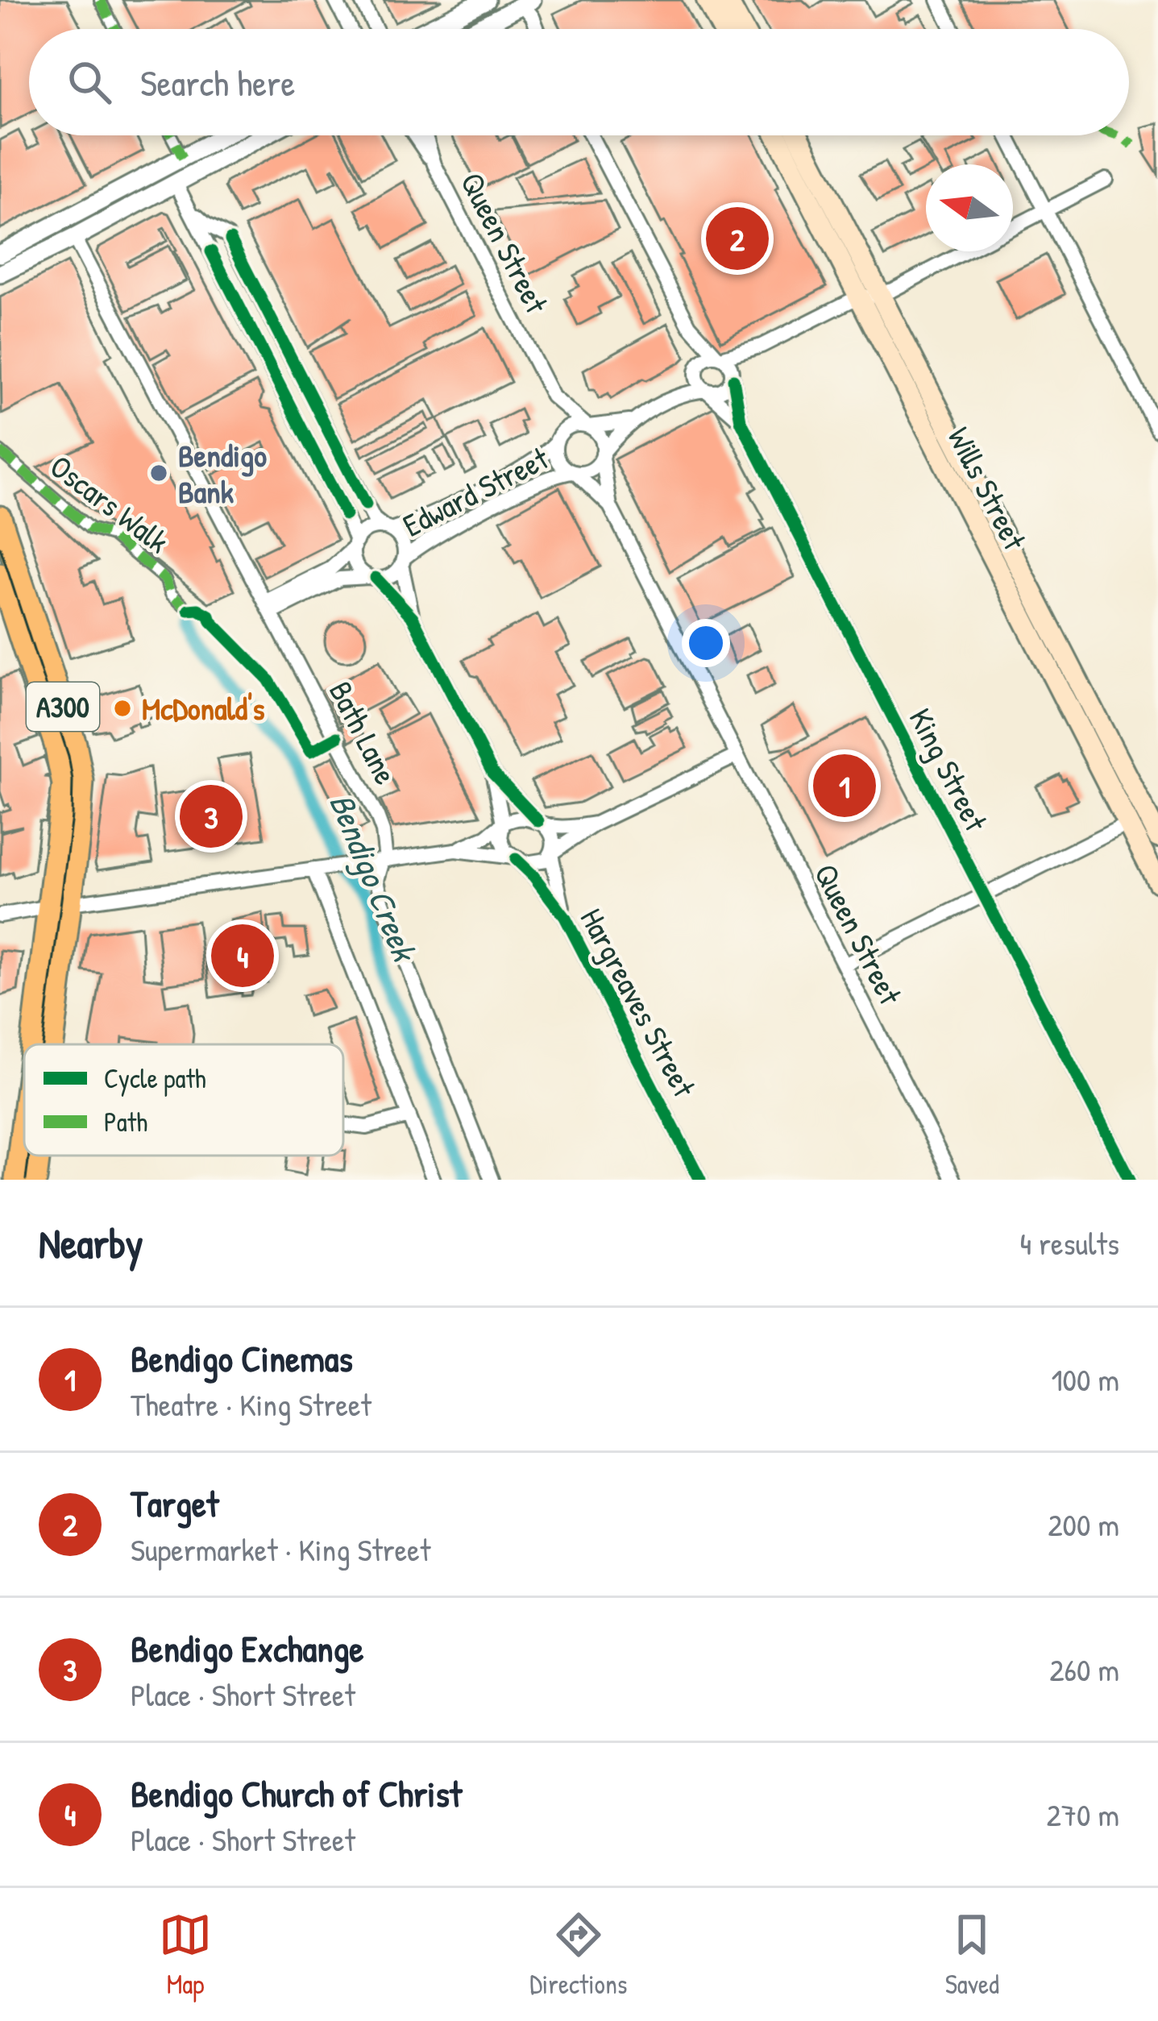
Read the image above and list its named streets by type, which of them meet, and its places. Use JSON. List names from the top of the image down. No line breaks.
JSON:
{"streets":{"highway":["A300"],"main road":["Wills Street"],"street":["Queen Street","Edward Street","Oscars Walk","Bath Lane","King Street","Hargreaves Street"]},"crossings":[["Queen Street","Edward Street"]],"water":["Bendigo Creek"],"places":["Bendigo Bank","McDonald's"],"legend":["Cycle path","Path"],"north":"left","page":{"search":"Search here","pins":["2","1","3","4"],"heading":["Nearby","4 results"],"list":[{"mark":"1","name":"Bendigo Cinemas","note":"Theatre · King Street","value":"100 m"},{"mark":"2","name":"Target","note":"Supermarket · King Street","value":"200 m"},{"mark":"3","name":"Bendigo Exchange","note":"Place · Short Street","value":"260 m"},{"mark":"4","name":"Bendigo Church of Christ","note":"Place · Short Street","value":"270 m"}],"nav":["Map","Directions","Saved"]}}
